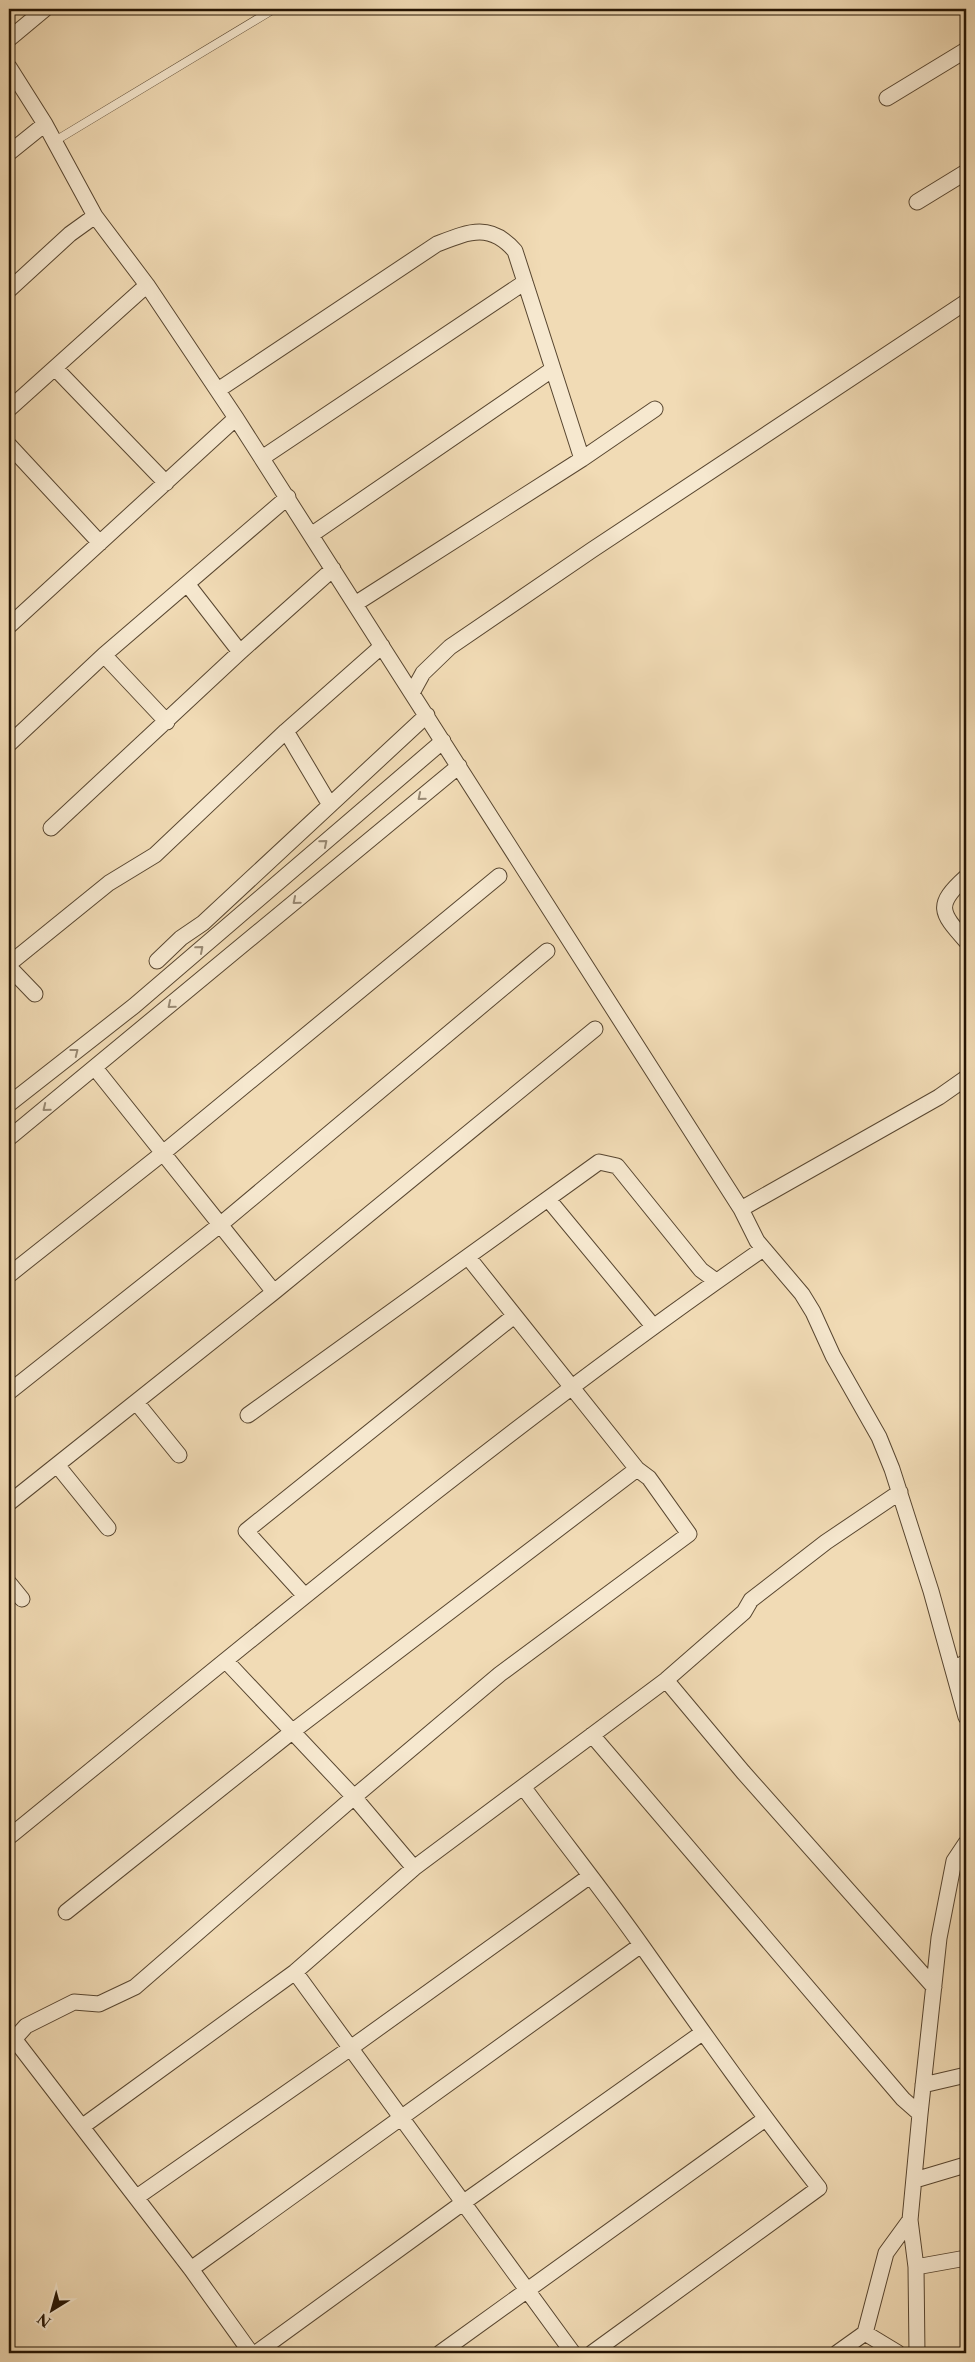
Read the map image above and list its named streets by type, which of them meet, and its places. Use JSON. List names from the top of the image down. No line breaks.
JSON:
{"north":"bottom left"}
